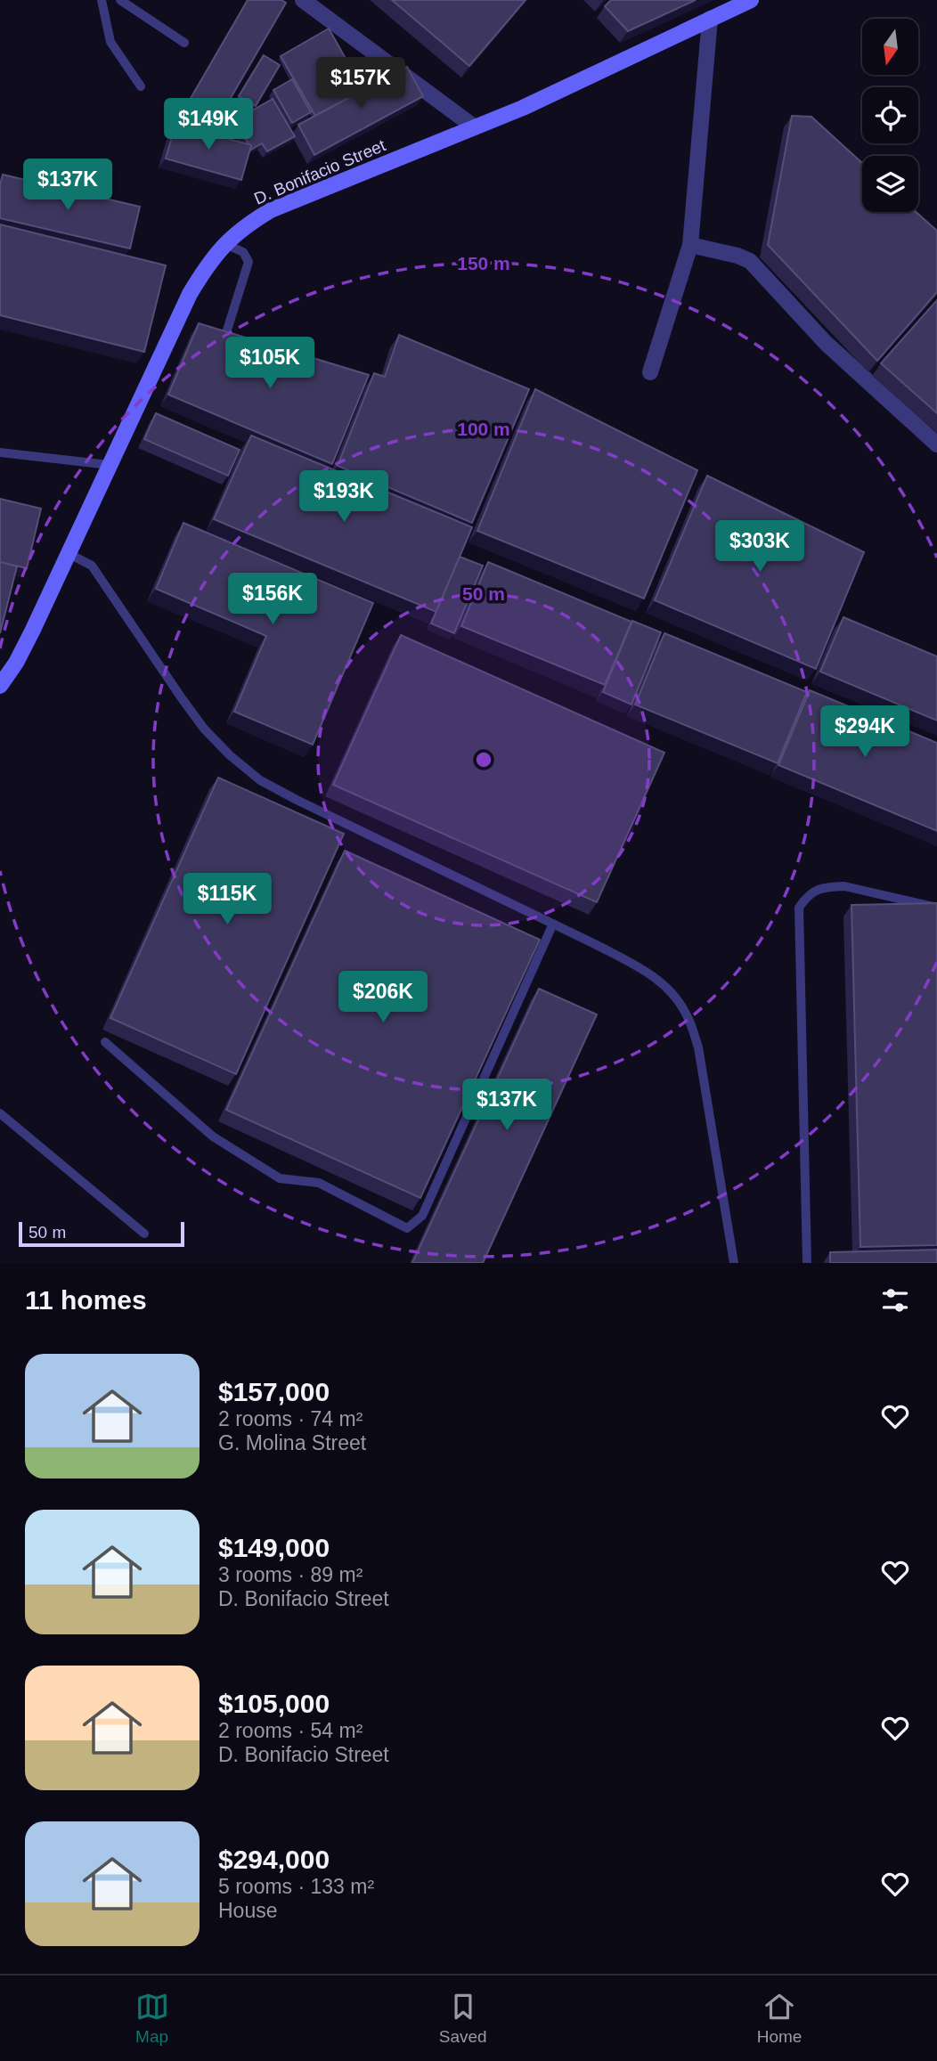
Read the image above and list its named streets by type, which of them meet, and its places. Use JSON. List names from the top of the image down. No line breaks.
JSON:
{"streets":{"main road":["D. Bonifacio Street"]},"scale_bar":"50 m","north":"bottom","page":{"price":["$157K","$149K","$137K","$105K","$193K","$303K","$156K","$294K","$115K","$206K","$137K"],"scale":"50 m","heading":"11 homes","list":[{"name":"$157,000","note":"2 rooms · 74 m² · G. Molina Street"},{"name":"$149,000","note":"3 rooms · 89 m² · D. Bonifacio Street"},{"name":"$105,000","note":"2 rooms · 54 m² · D. Bonifacio Street"},{"name":"$294,000","note":"5 rooms · 133 m² · House"}],"tabs":["Map","Saved","Home"]},"rings":["150 m","100 m","50 m"]}
